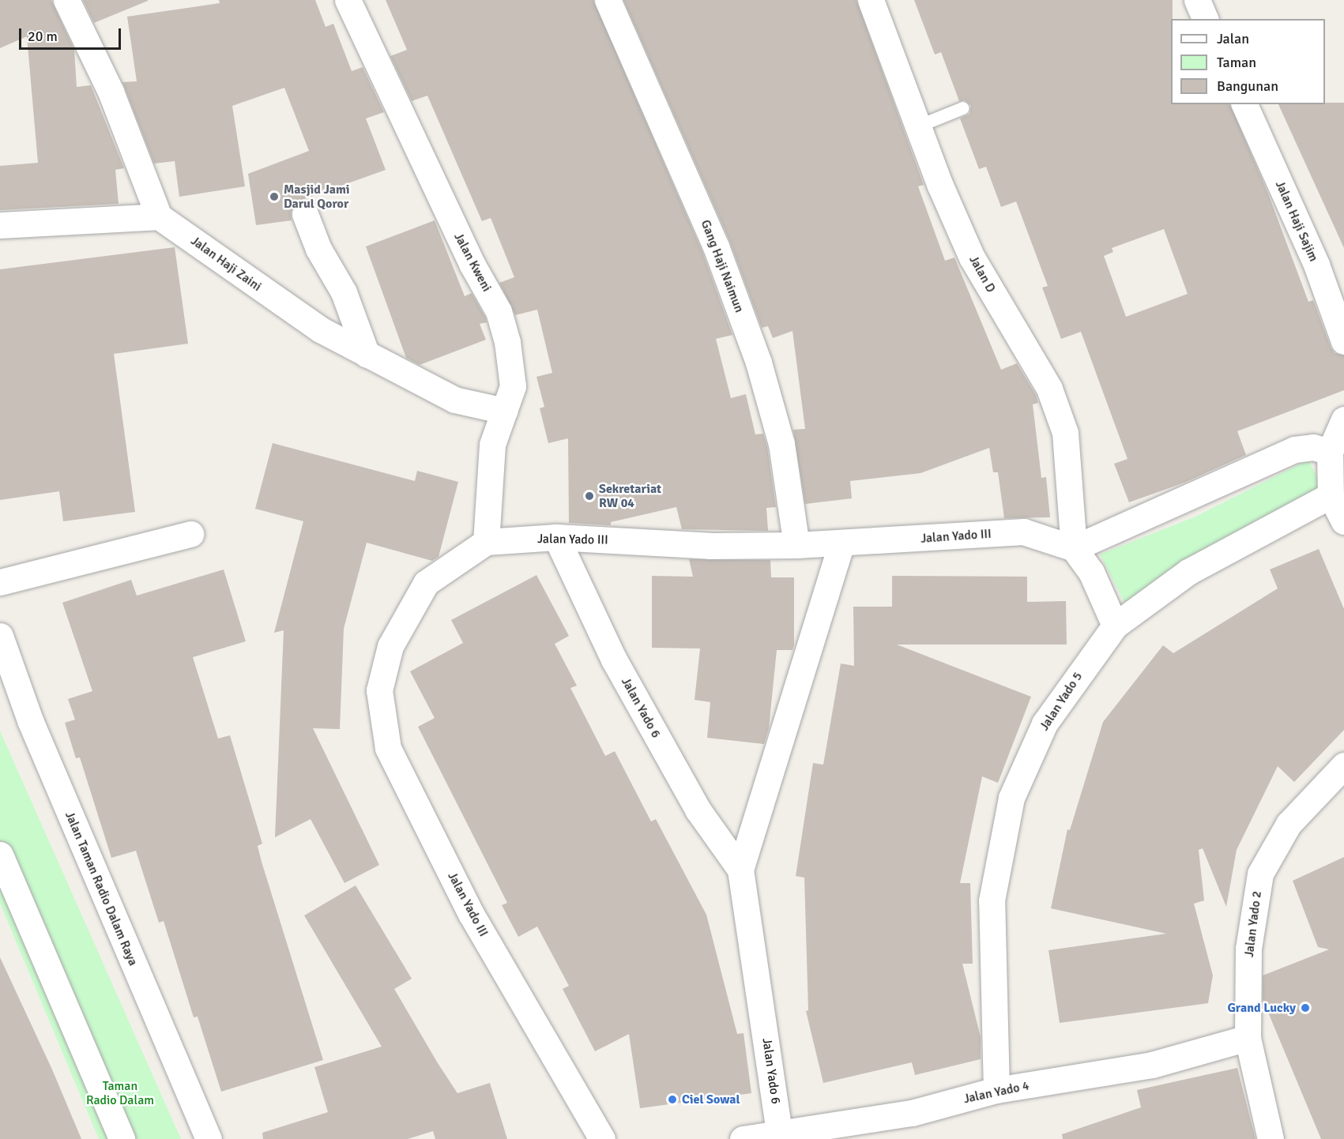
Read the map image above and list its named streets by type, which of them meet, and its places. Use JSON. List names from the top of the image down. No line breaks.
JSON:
{"streets":{"street":["Jalan Haji Sajim","Jalan Kweni","Jalan Haji Zaini","Gang Haji Naimun","Jalan D","Jalan Yado III","Jalan Yado 5","Jalan Yado 6","Jalan Taman Radio Dalam Raya","Jalan Yado 2","Jalan Yado 4"]},"crossings":[["Jalan Kweni","Jalan Haji Zaini"],["Jalan Kweni","Jalan Yado III"],["Gang Haji Naimun","Jalan Yado III"],["Jalan D","Jalan Yado III"],["Jalan Yado III","Jalan Yado 6"],["Jalan Yado 5","Jalan Yado 4"],["Jalan Yado 6","Jalan Yado 4"],["Jalan Yado 2","Jalan Yado 4"]],"parks":["Taman Radio Dalam"],"places":["Masjid Jami Darul Qoror","Sekretariat RW 04","Grand Lucky","Ciel Sowal"],"legend":["Jalan","Taman","Bangunan"],"scale_bar":"20 m"}
